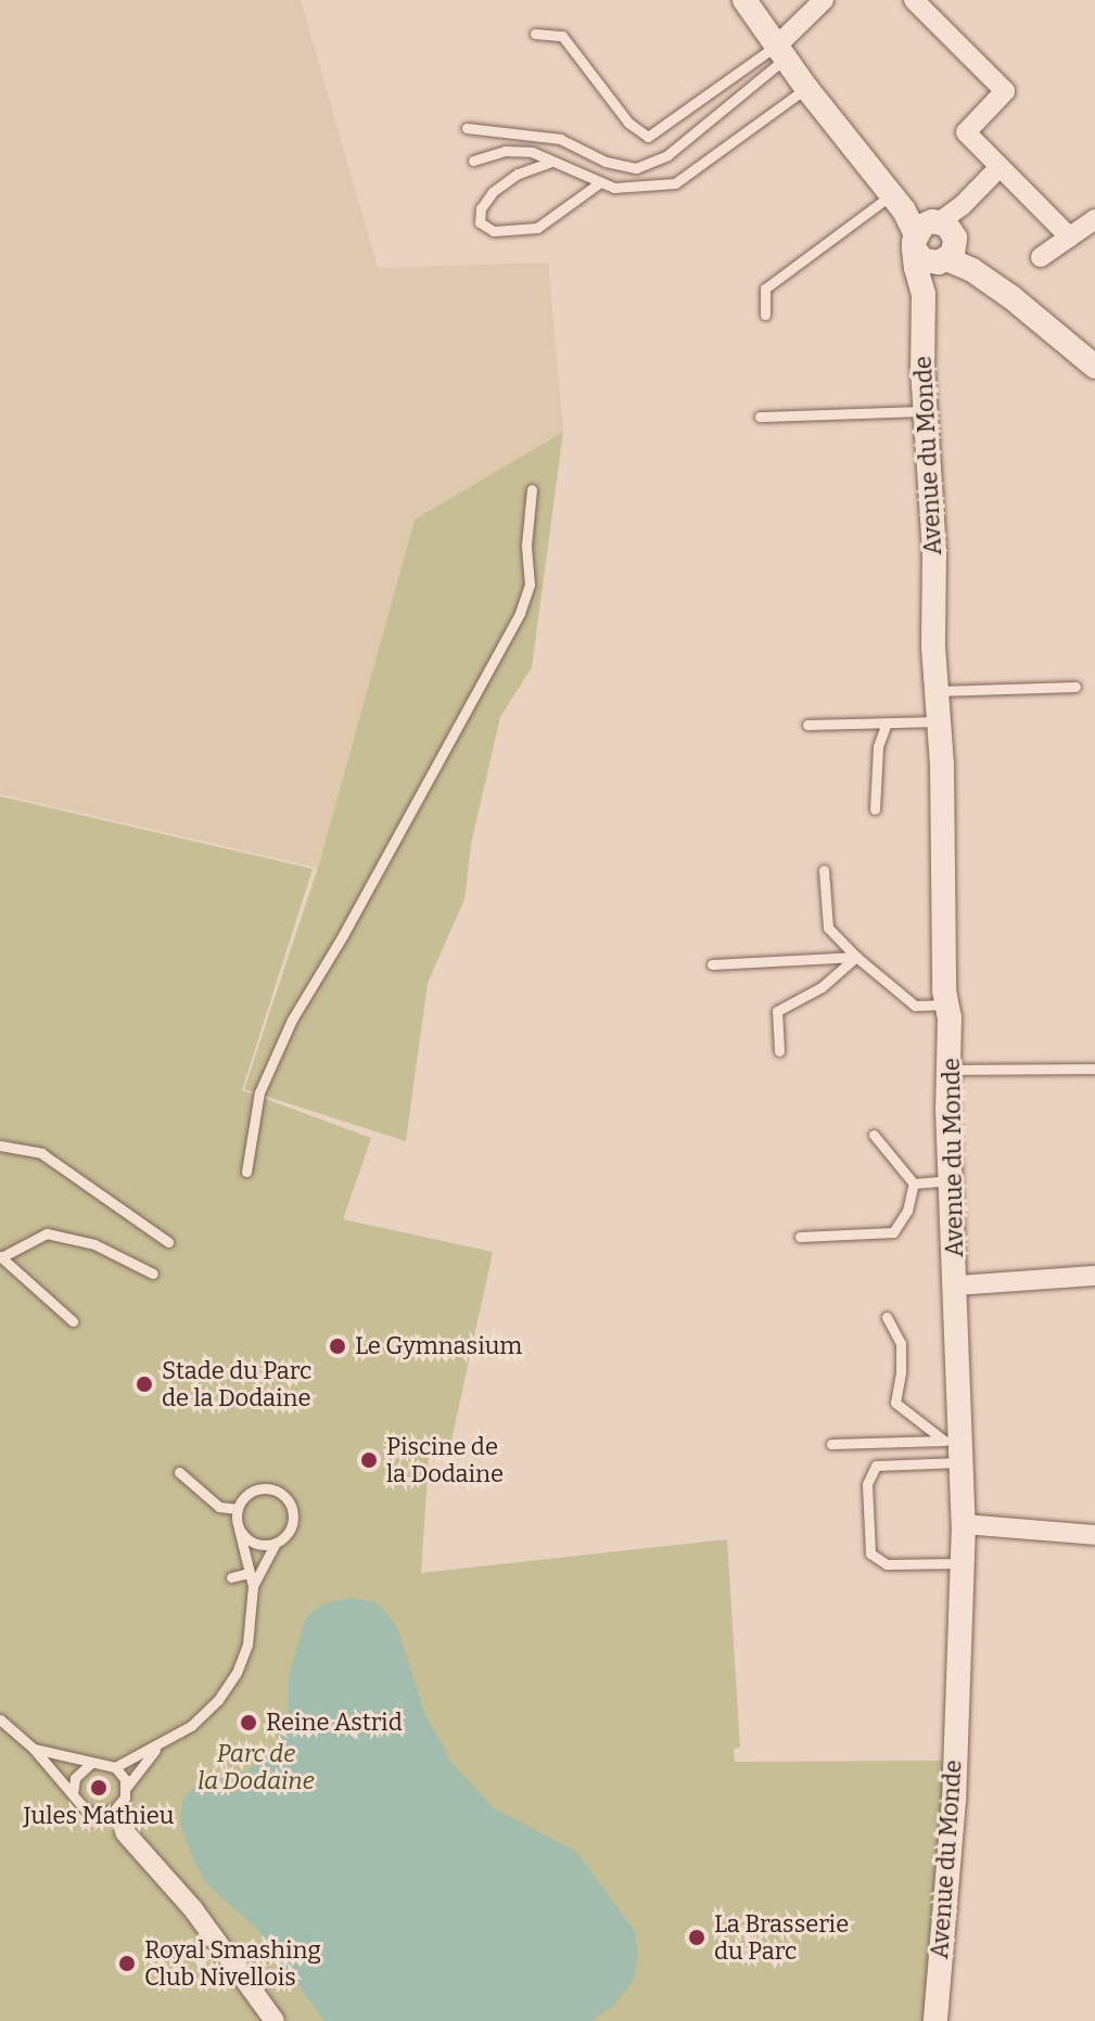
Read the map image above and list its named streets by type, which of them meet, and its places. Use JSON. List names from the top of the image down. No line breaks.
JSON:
{"streets":{"street":["Avenue du Monde"]},"parks":["Parc de la Dodaine"],"places":["Le Gymnasium","Stade du Parc de la Dodaine","Piscine de la Dodaine","Reine Astrid","Jules Mathieu","La Brasserie du Parc","Royal Smashing Club Nivellois"]}
